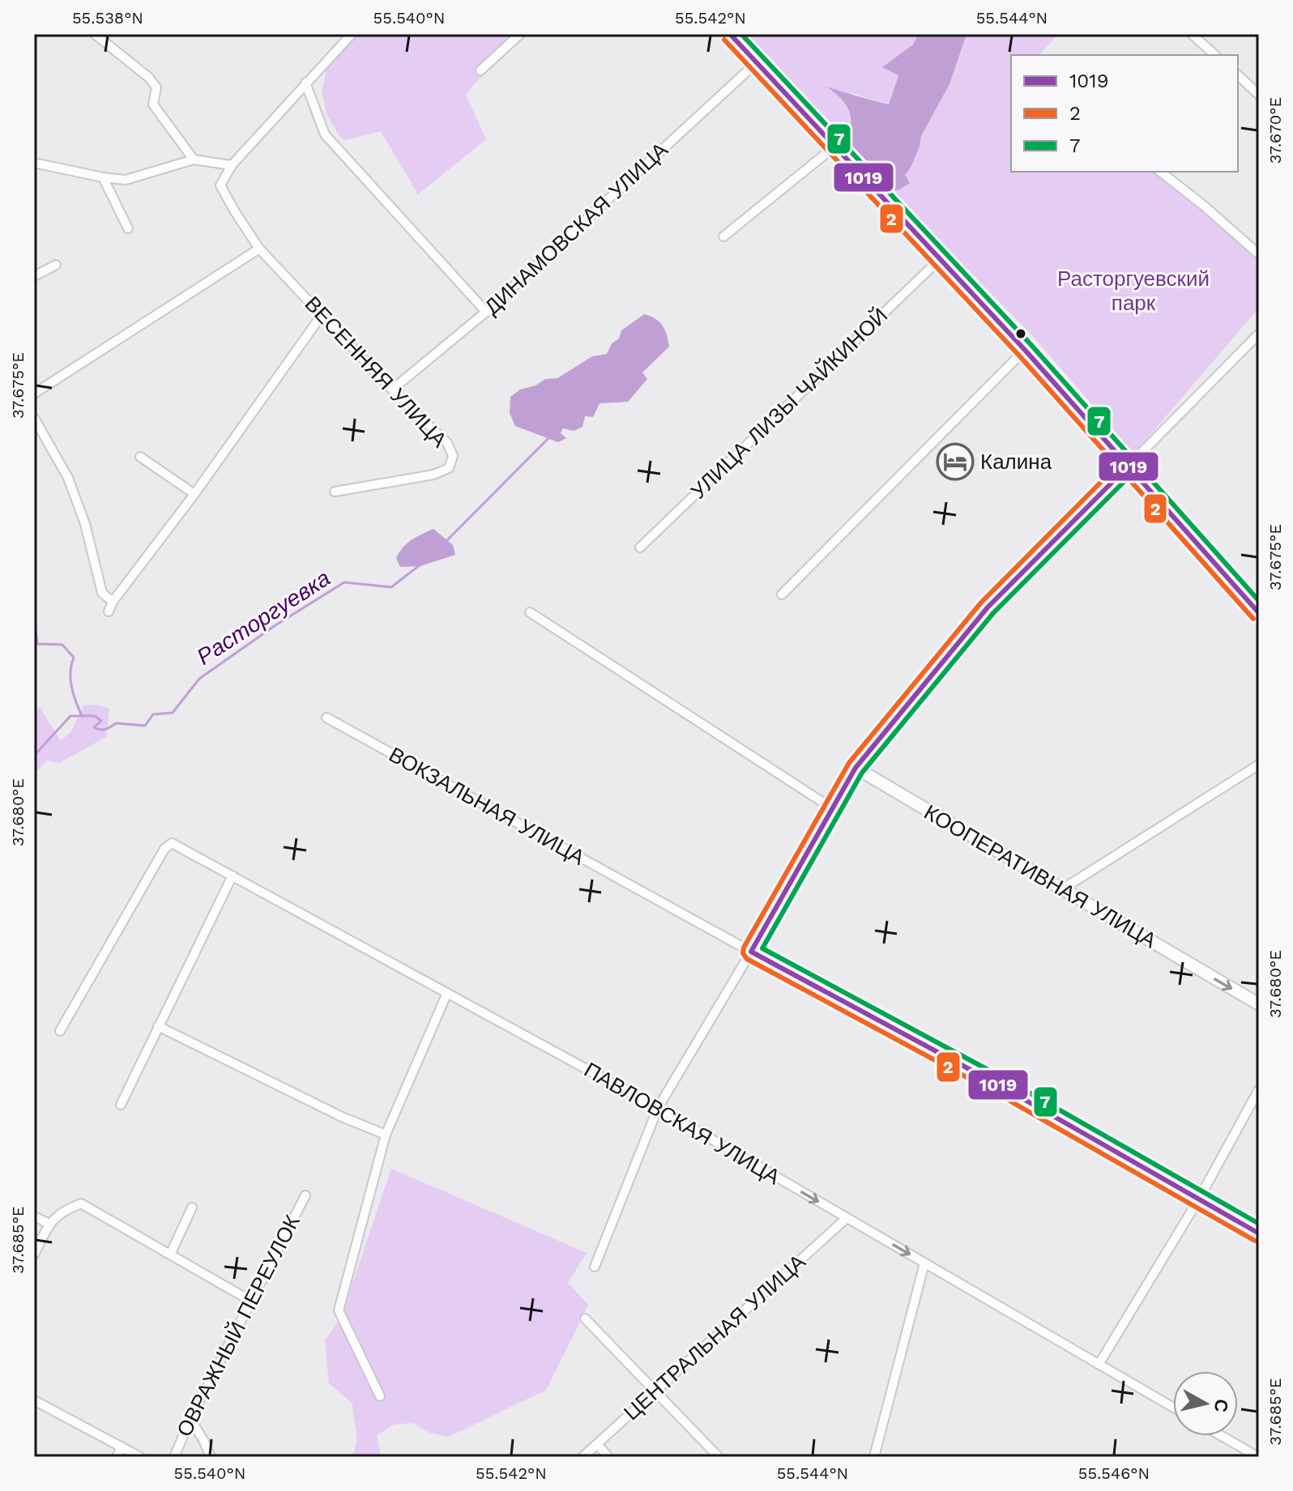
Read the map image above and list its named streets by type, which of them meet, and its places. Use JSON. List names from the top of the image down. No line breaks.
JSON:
{"streets":{"street":["ДИНАМОВСКАЯ УЛИЦА","ВЕСЕННЯЯ УЛИЦА","УЛИЦА ЛИЗЫ ЧАЙКИНОЙ","ВОКЗАЛЬНАЯ УЛИЦА","КООПЕРАТИВНАЯ УЛИЦА","ПАВЛОВСКАЯ УЛИЦА","ОВРАЖНЫЙ ПЕРЕУЛОК","ЦЕНТРАЛЬНАЯ УЛИЦА"]},"crossings":[["ДИНАМОВСКАЯ УЛИЦА","ВЕСЕННЯЯ УЛИЦА"],["ПАВЛОВСКАЯ УЛИЦА","ЦЕНТРАЛЬНАЯ УЛИЦА"]],"one_way":["КООПЕРАТИВНАЯ УЛИЦА"],"water":["Расторгуевка"],"parks":["Расторгуевский парк"],"places":{"hotel":["Калина"]},"lines":["transit line 1019","transit line 7","transit line 2"],"legend":["1019","2","7"],"north":"right","coordinates":["55.538°N","55.540°N","55.542°N","55.544°N","37.670°E","37.675°E","37.680°E","37.685°E","55.546°N"]}
